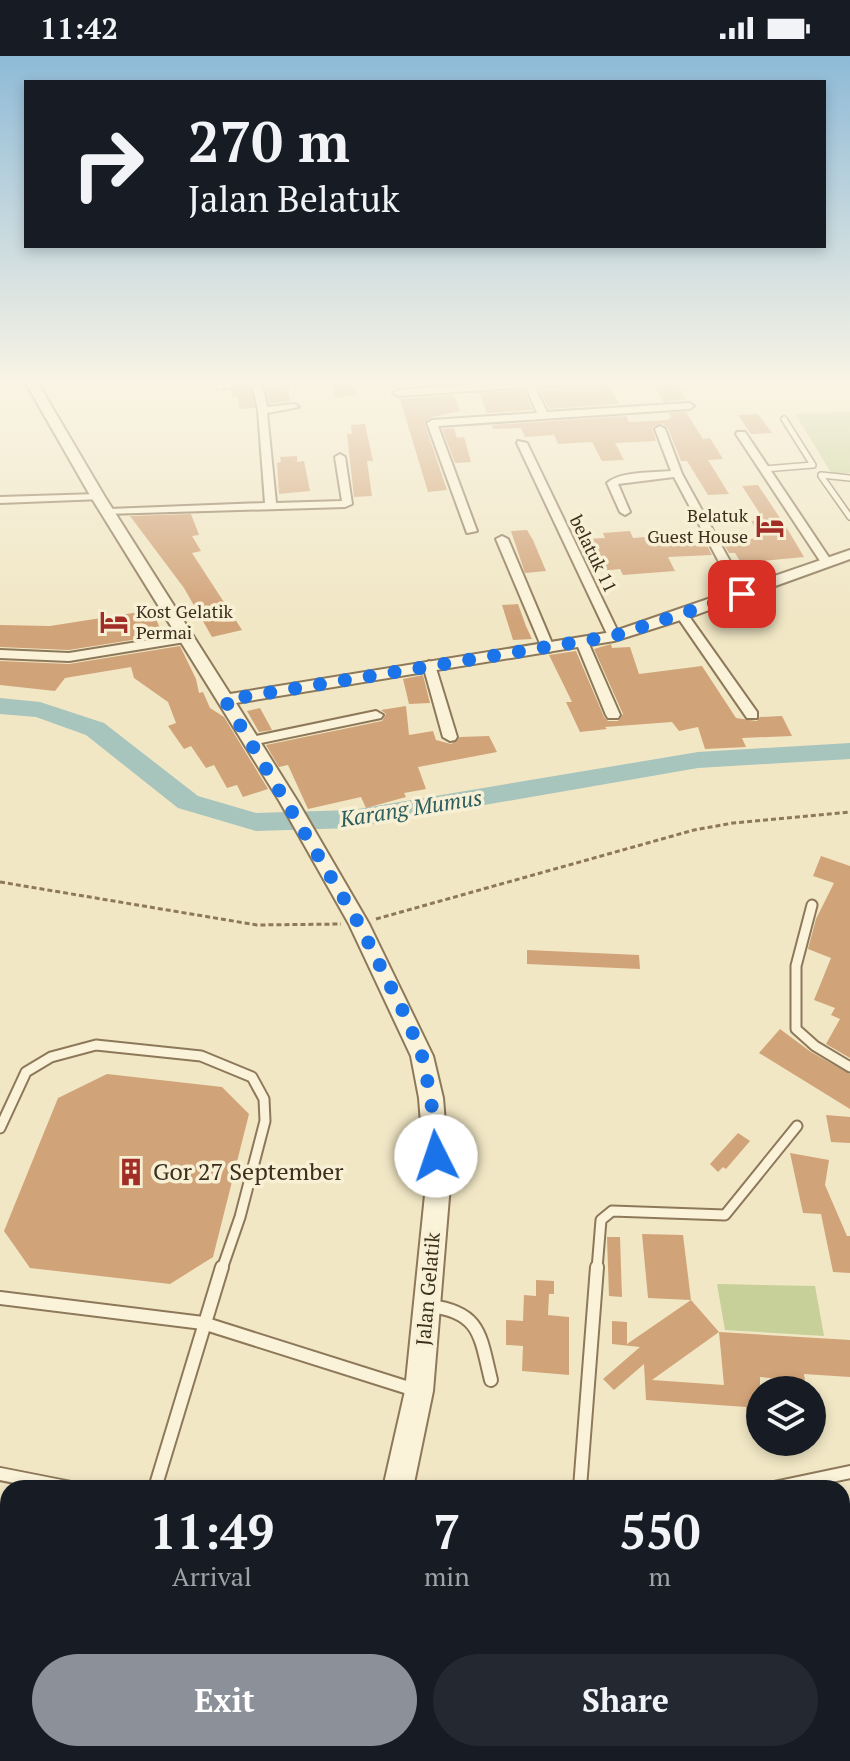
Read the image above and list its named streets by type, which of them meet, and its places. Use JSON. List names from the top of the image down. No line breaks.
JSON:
{"streets":{"street":["belatuk 11","Jalan Gelatik"]},"water":["Karang Mumus"],"places":{"hotel":["Belatuk Guest House","Kost Gelatik Permai"],"building":["Gor 27 September"]},"page":{"status":"11:42","turn":["270 m","Jalan Belatuk"],"eta":["11:49","Arrival","7","min","550","m"],"buttons":["Exit","Share"]}}
